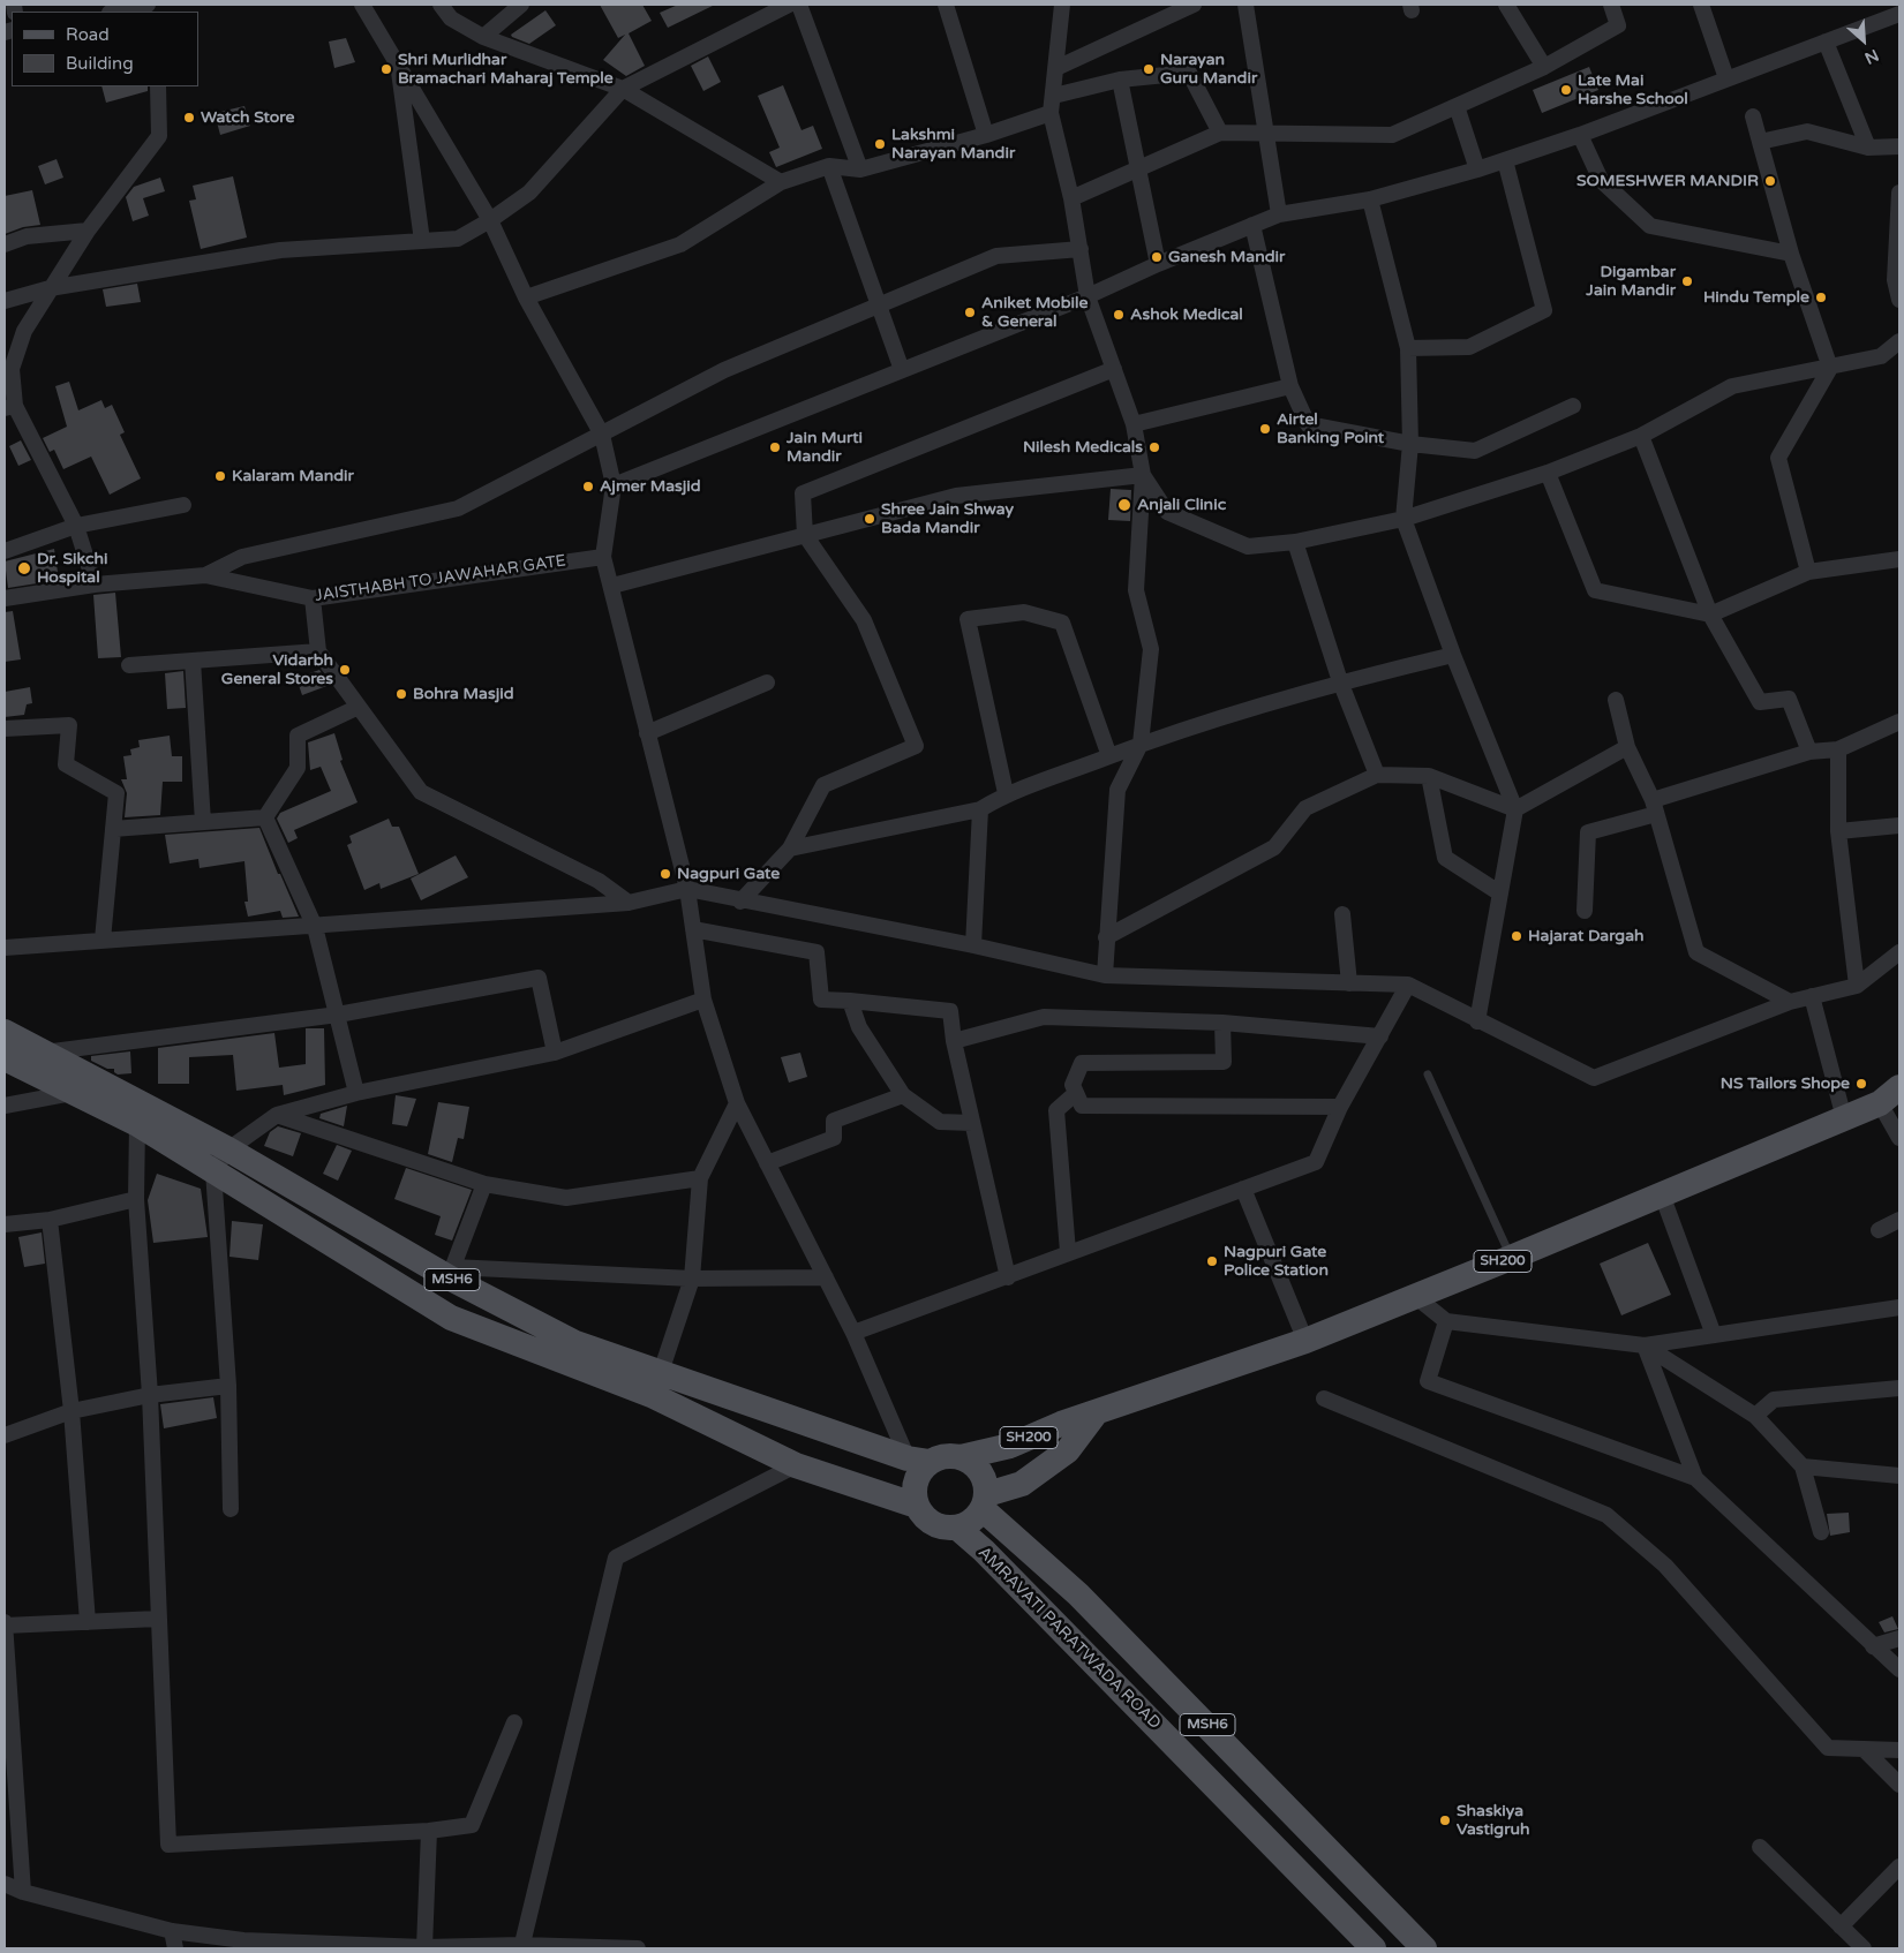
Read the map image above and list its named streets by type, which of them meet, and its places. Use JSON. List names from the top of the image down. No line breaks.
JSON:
{"streets":{"main road":["SH200","MSH6","AMRAVATI PARATWADA ROAD"],"street":["JAISTHABH TO JAWAHAR GATE"]},"crossings":[["SH200","MSH6"],["SH200","AMRAVATI PARATWADA ROAD"],["MSH6","AMRAVATI PARATWADA ROAD"]],"places":["Shri Murlidhar Bramachari Maharaj Temple","Narayan Guru Mandir","Late Mai Harshe School","Watch Store","Lakshmi Narayan Mandir","SOMESHWER MANDIR","Ganesh Mandir","Digambar Jain Mandir","Hindu Temple","Aniket Mobile & General","Ashok Medical","Airtel Banking Point","Jain Murti Mandir","Nilesh Medicals","Kalaram Mandir","Ajmer Masjid","Anjali Clinic","Shree Jain Shway Bada Mandir","Dr. Sikchi Hospital","Vidarbh General Stores","Bohra Masjid","Nagpuri Gate","Hajarat Dargah","NS Tailors Shope","Nagpuri Gate Police Station","Shaskiya Vastigruh"],"legend":["Road","Building"],"north":"bottom right"}
